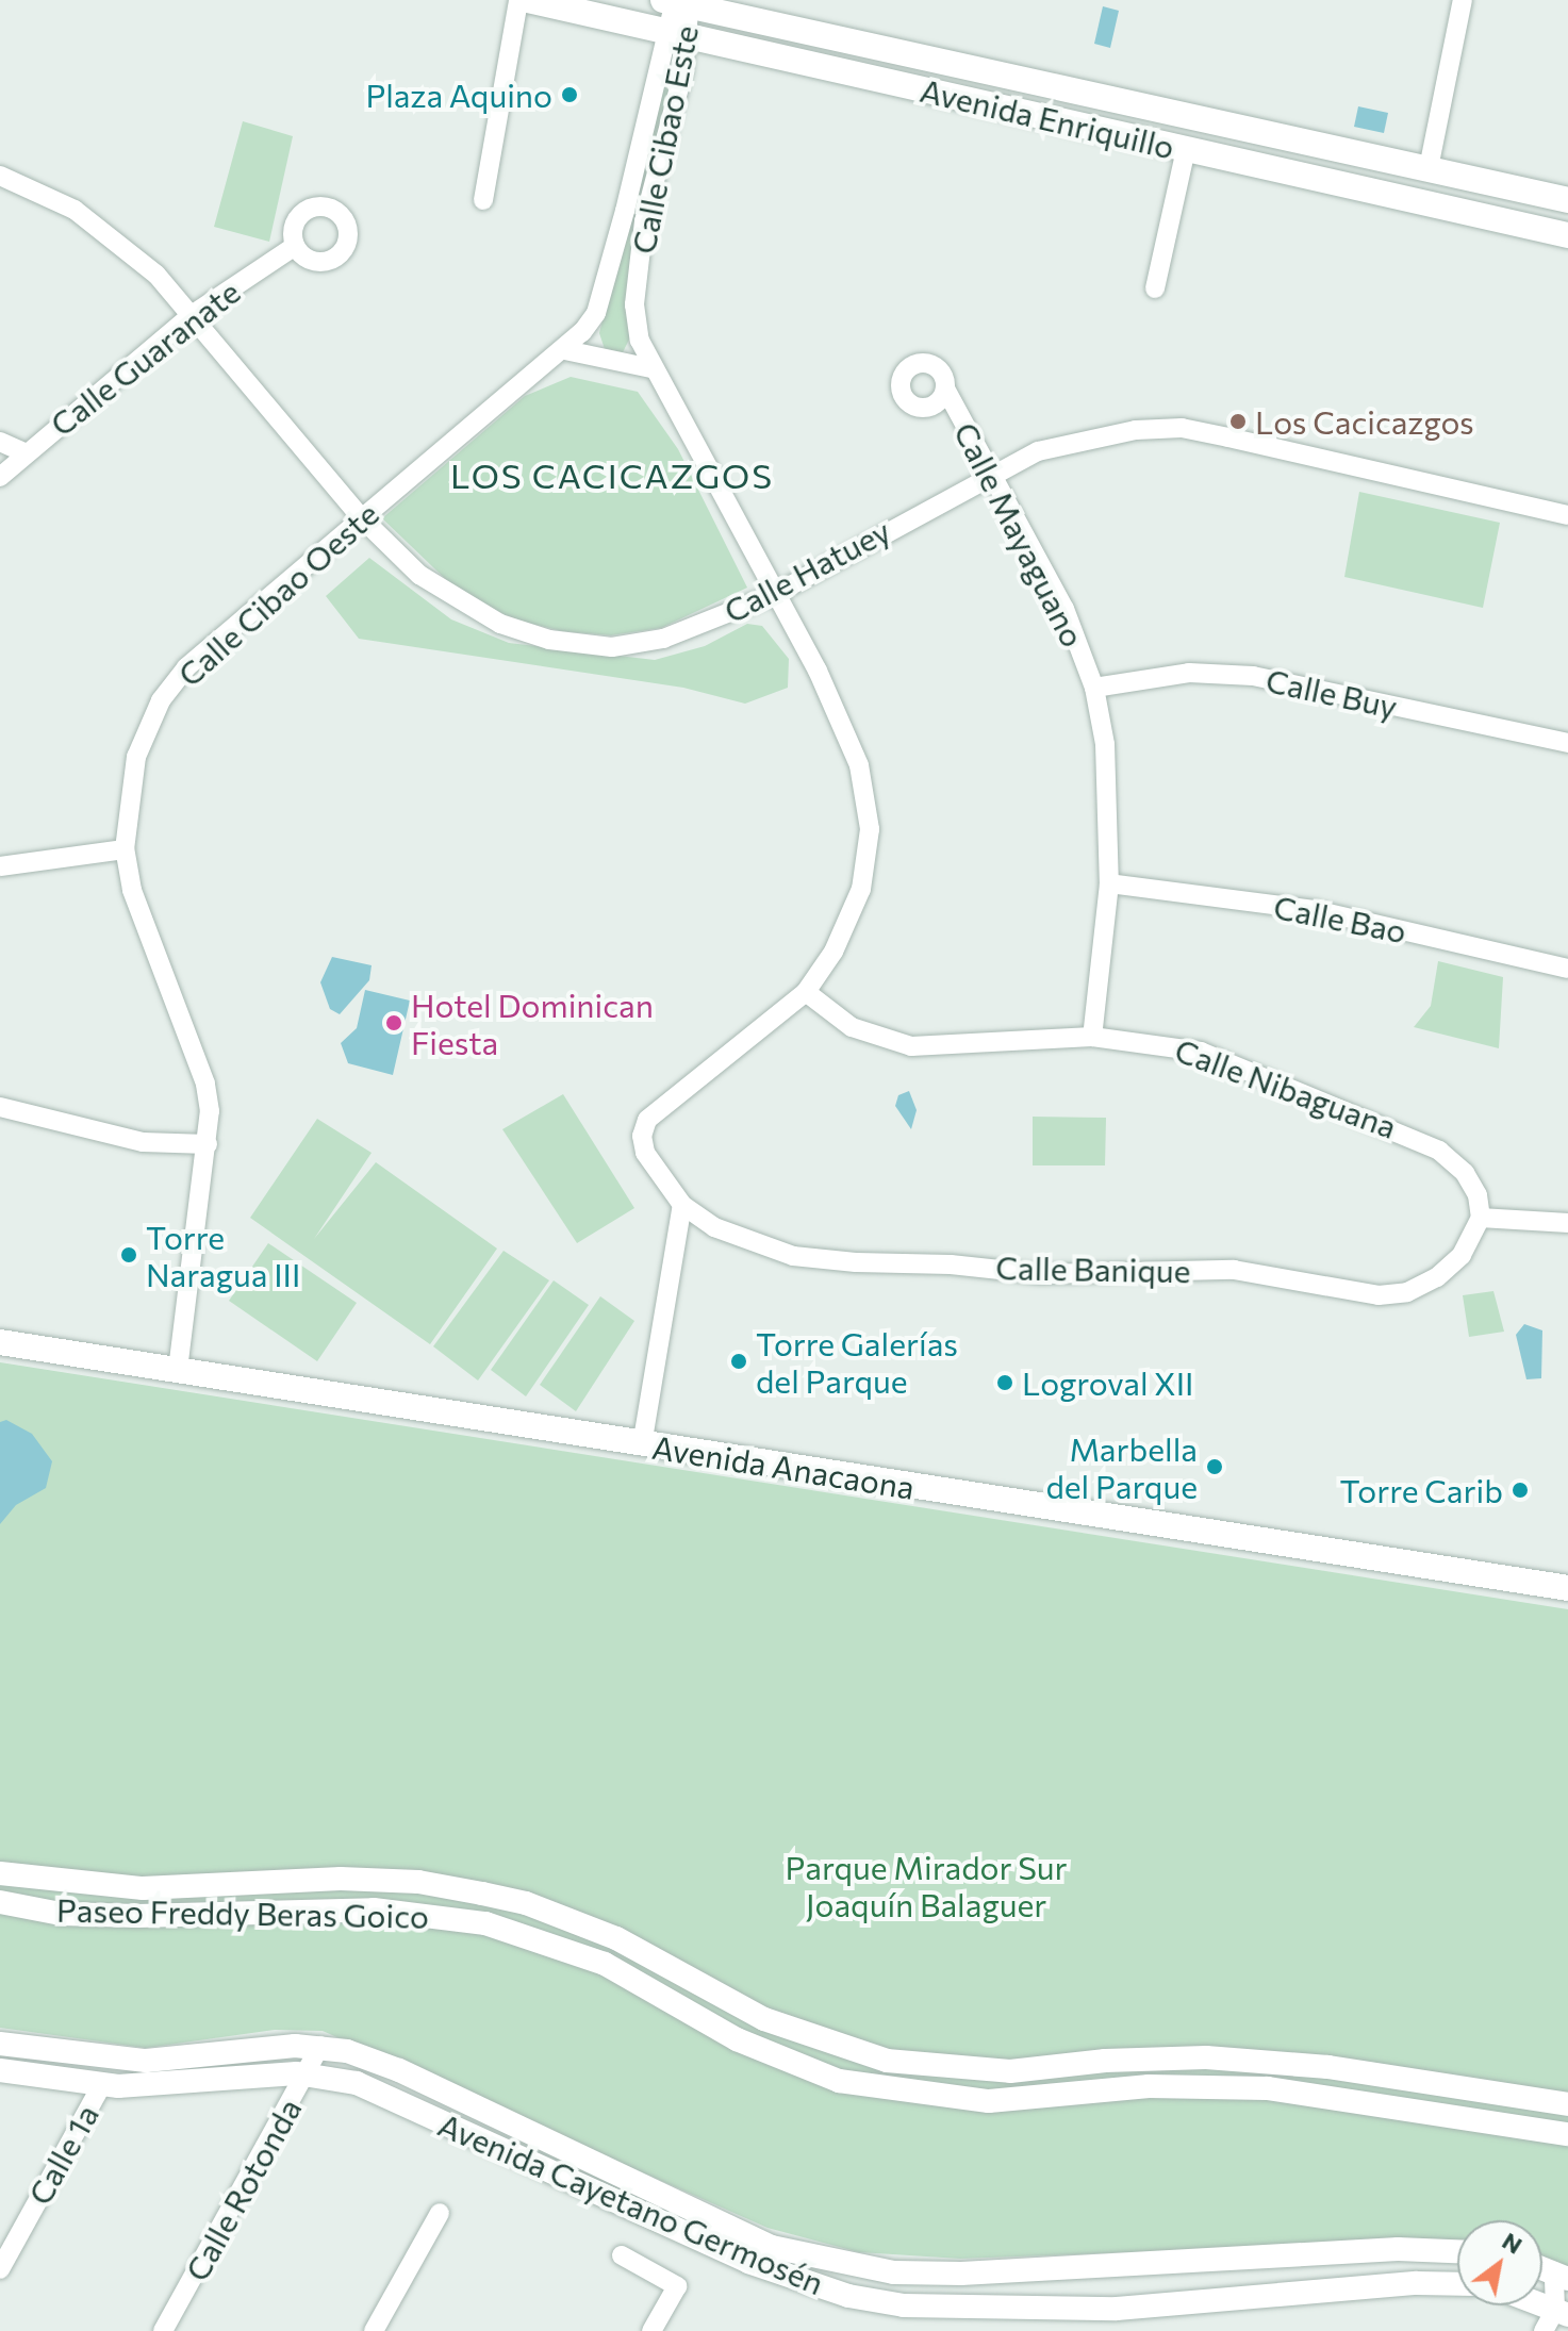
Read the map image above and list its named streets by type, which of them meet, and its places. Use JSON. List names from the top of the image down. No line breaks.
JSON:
{"streets":{"main road":["Avenida Enriquillo","Avenida Anacaona"],"street":["Calle Cibao Este","Calle Guaranate","Calle Mayaguano","Calle Hatuey","Calle Cibao Oeste","Calle Buy","Calle Bao","Calle Nibaguana","Calle Banique","Paseo Freddy Beras Goico","Calle 1a","Calle Rotonda","Avenida Cayetano Germosén"]},"crossings":[["Avenida Enriquillo","Calle Cibao Este"],["Avenida Enriquillo","Calle Cibao Oeste"],["Calle Cibao Este","Calle Hatuey"],["Calle Cibao Este","Calle Cibao Oeste"],["Calle Cibao Este","Calle Nibaguana"],["Calle Cibao Este","Calle Banique"],["Calle Guaranate","Calle Hatuey"],["Calle Mayaguano","Calle Hatuey"],["Calle Mayaguano","Calle Buy"],["Calle Mayaguano","Calle Bao"],["Calle Mayaguano","Calle Nibaguana"],["Calle Hatuey","Calle Cibao Oeste"],["Calle Cibao Oeste","Avenida Anacaona"],["Calle Nibaguana","Calle Banique"],["Calle 1a","Avenida Cayetano Germosén"],["Calle Rotonda","Avenida Cayetano Germosén"]],"districts":["LOS CACICAZGOS"],"parks":["Parque Mirador Sur Joaquín Balaguer"],"places":["Plaza Aquino","Los Cacicazgos","Hotel Dominican Fiesta","Torre Naragua III","Torre Galerías del Parque","Logroval XII","Marbella del Parque","Torre Carib"],"north":"top right"}
